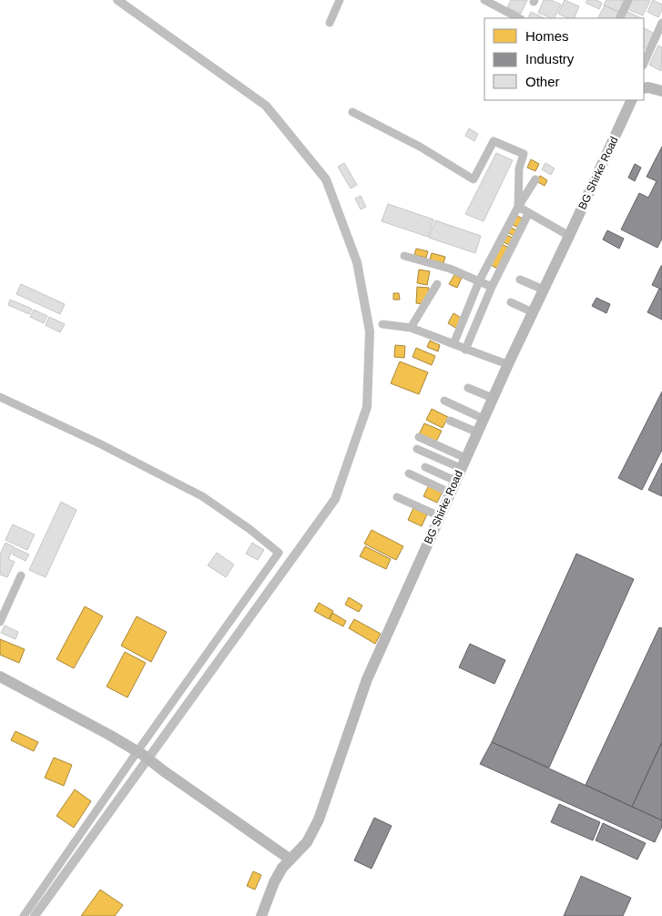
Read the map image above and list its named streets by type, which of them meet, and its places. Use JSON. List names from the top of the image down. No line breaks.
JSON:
{"streets":{"street":["BG Shirke Road"]},"legend":["Homes","Industry","Other"]}
